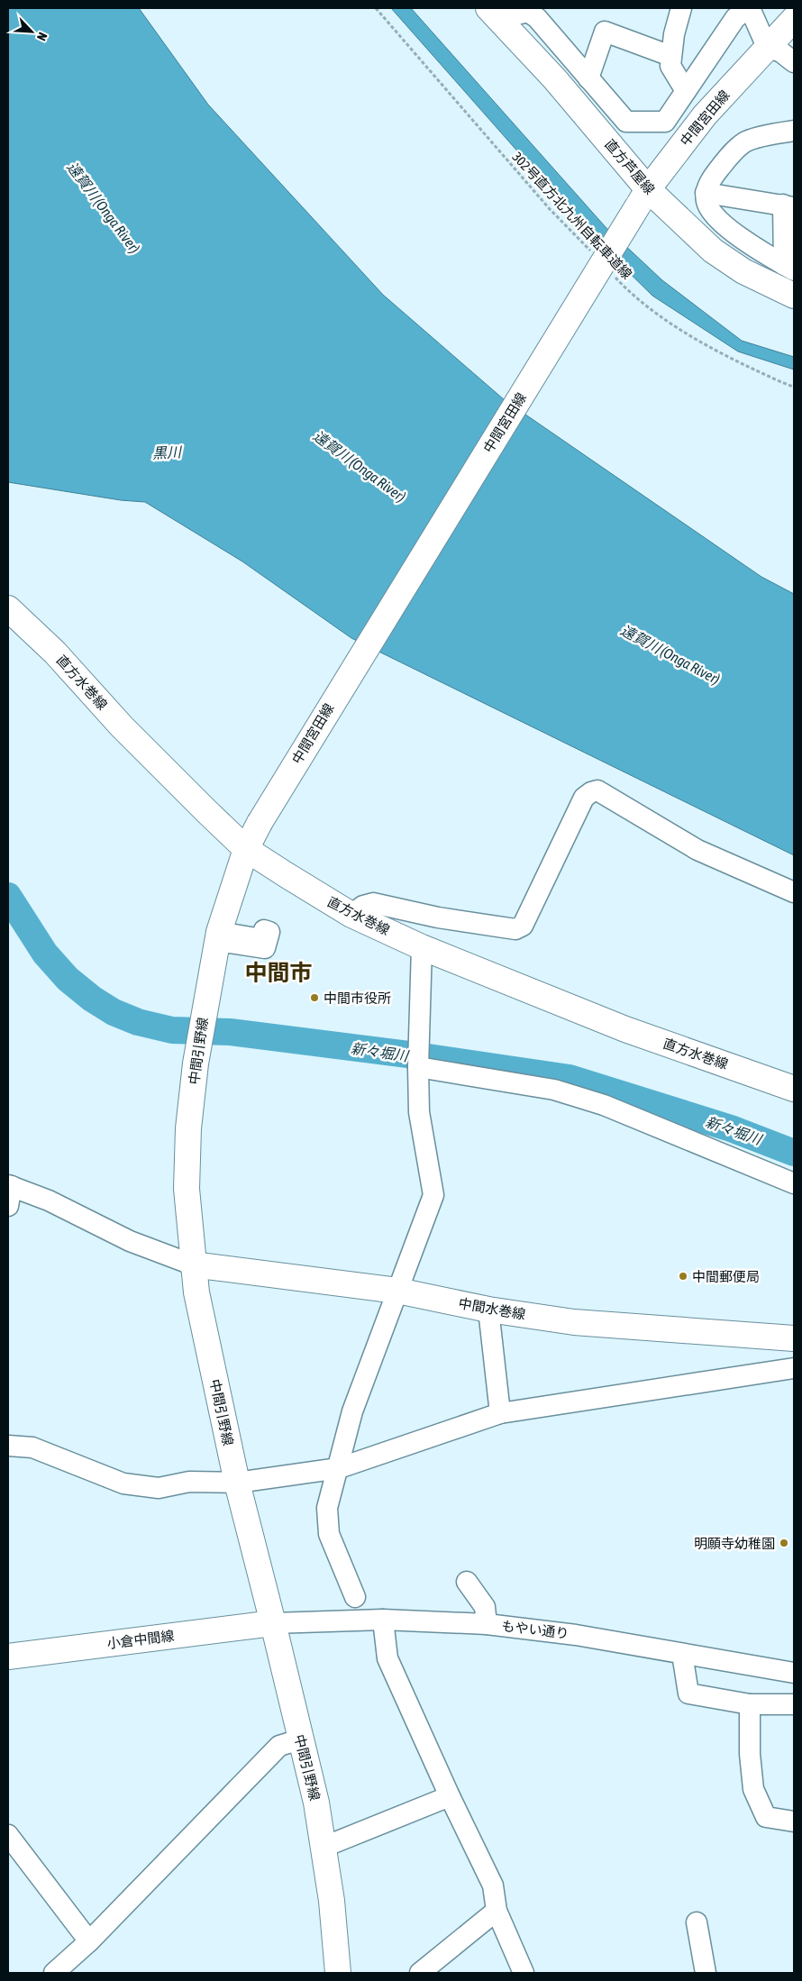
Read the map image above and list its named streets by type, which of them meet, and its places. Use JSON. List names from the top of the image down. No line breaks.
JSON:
{"streets":{"main road":["中間宮田線","直方芦屋線","直方水巻線","中間引野線","中間水巻線","小倉中間線"],"street":["もやい通り"],"path":["302号直方北九州自転車道線"]},"crossings":[["中間宮田線","直方芦屋線"],["中間宮田線","直方水巻線"],["中間宮田線","中間引野線"],["直方水巻線","中間引野線"],["中間引野線","中間水巻線"],["中間引野線","もやい通り"],["中間引野線","小倉中間線"],["もやい通り","小倉中間線"]],"districts":["中間市"],"water":["遠賀川 (Onga River)","黒川","新々堀川"],"places":["中間市役所","中間郵便局","明願寺幼稚園"],"north":"bottom right"}
